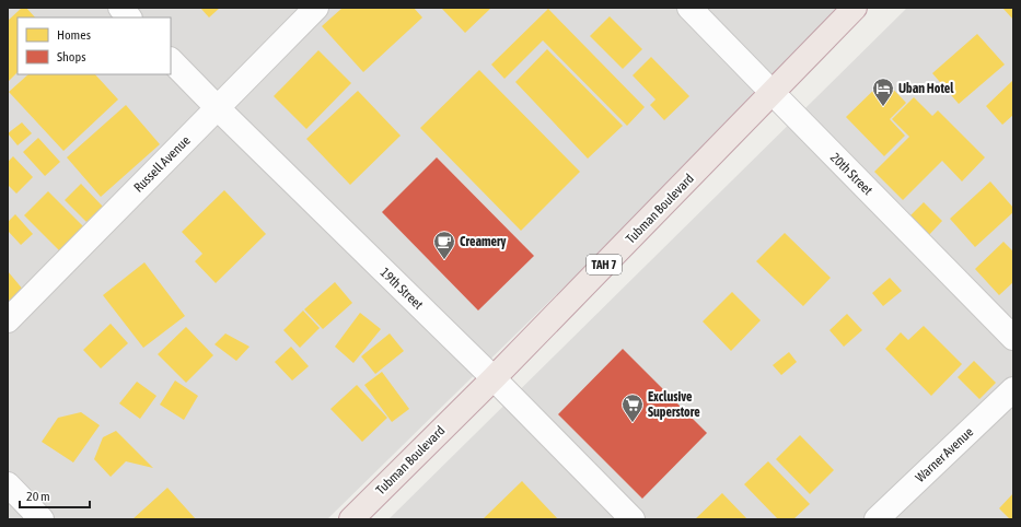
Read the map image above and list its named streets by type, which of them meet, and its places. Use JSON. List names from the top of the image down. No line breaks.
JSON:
{"streets":{"highway":["Tubman Boulevard","TAH 7"],"street":["Russell Avenue","20th Street","19th Street","Warner Avenue"]},"crossings":[["Russell Avenue","19th Street"],["20th Street","Tubman Boulevard"],["Tubman Boulevard","19th Street"]],"places":{"hotel":["Uban Hotel"],"cafe":["Creamery"],"supermarket":["Exclusive Superstore"]},"legend":["Homes","Shops"],"scale_bar":"20 m"}
